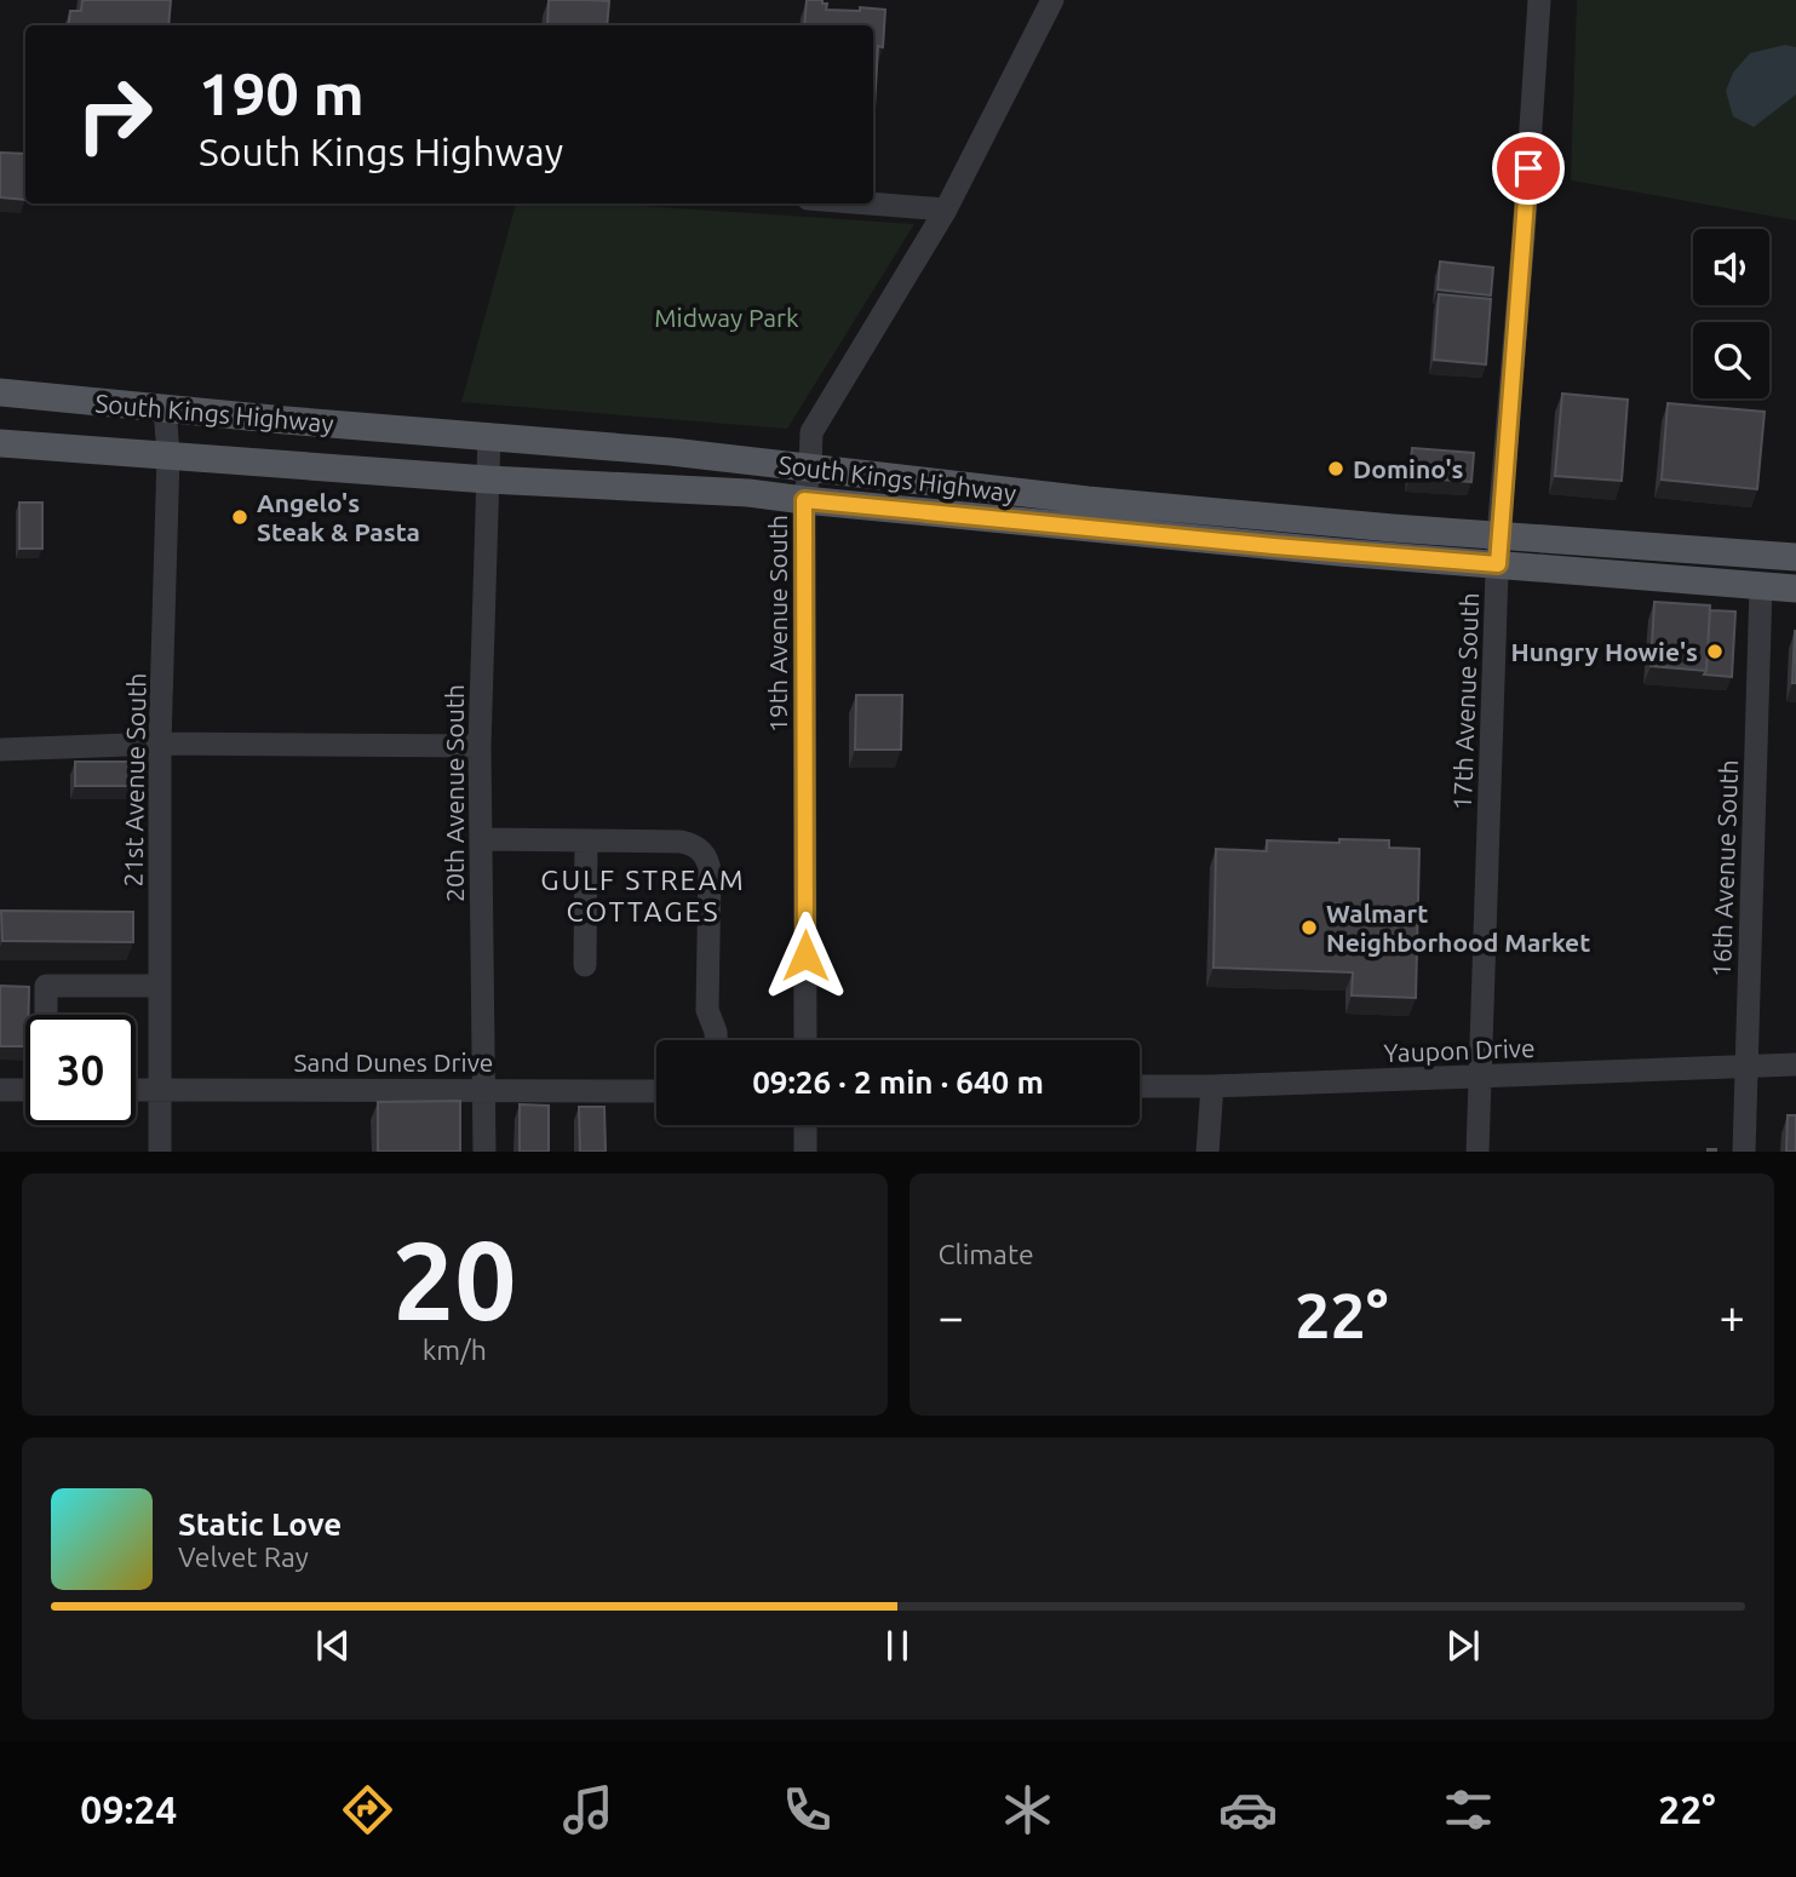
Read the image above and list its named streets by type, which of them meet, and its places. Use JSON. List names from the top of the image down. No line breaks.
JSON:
{"streets":{"main road":["South Kings Highway"],"street":["19th Avenue South","17th Avenue South","21st Avenue South","20th Avenue South","16th Avenue South","Yaupon Drive","Sand Dunes Drive"]},"crossings":[["South Kings Highway","19th Avenue South"],["South Kings Highway","17th Avenue South"],["South Kings Highway","21st Avenue South"],["South Kings Highway","20th Avenue South"],["South Kings Highway","16th Avenue South"],["17th Avenue South","Yaupon Drive"],["21st Avenue South","Sand Dunes Drive"],["20th Avenue South","Sand Dunes Drive"],["16th Avenue South","Yaupon Drive"]],"districts":["GULF STREAM COTTAGES"],"parks":["Midway Park"],"places":["Domino's","Angelo's Steak & Pasta","Hungry Howie's","Walmart Neighborhood Market"],"page":{"turn":["190 m","South Kings Highway"],"limit":"30","trip":"09:26 · 2 min · 640 m","tile":[["20","km/h"],"Climate"],"heat":["−","22°","+"],"song":["Static Love","Velvet Ray"],"tabs":["09:24","22°"]}}
